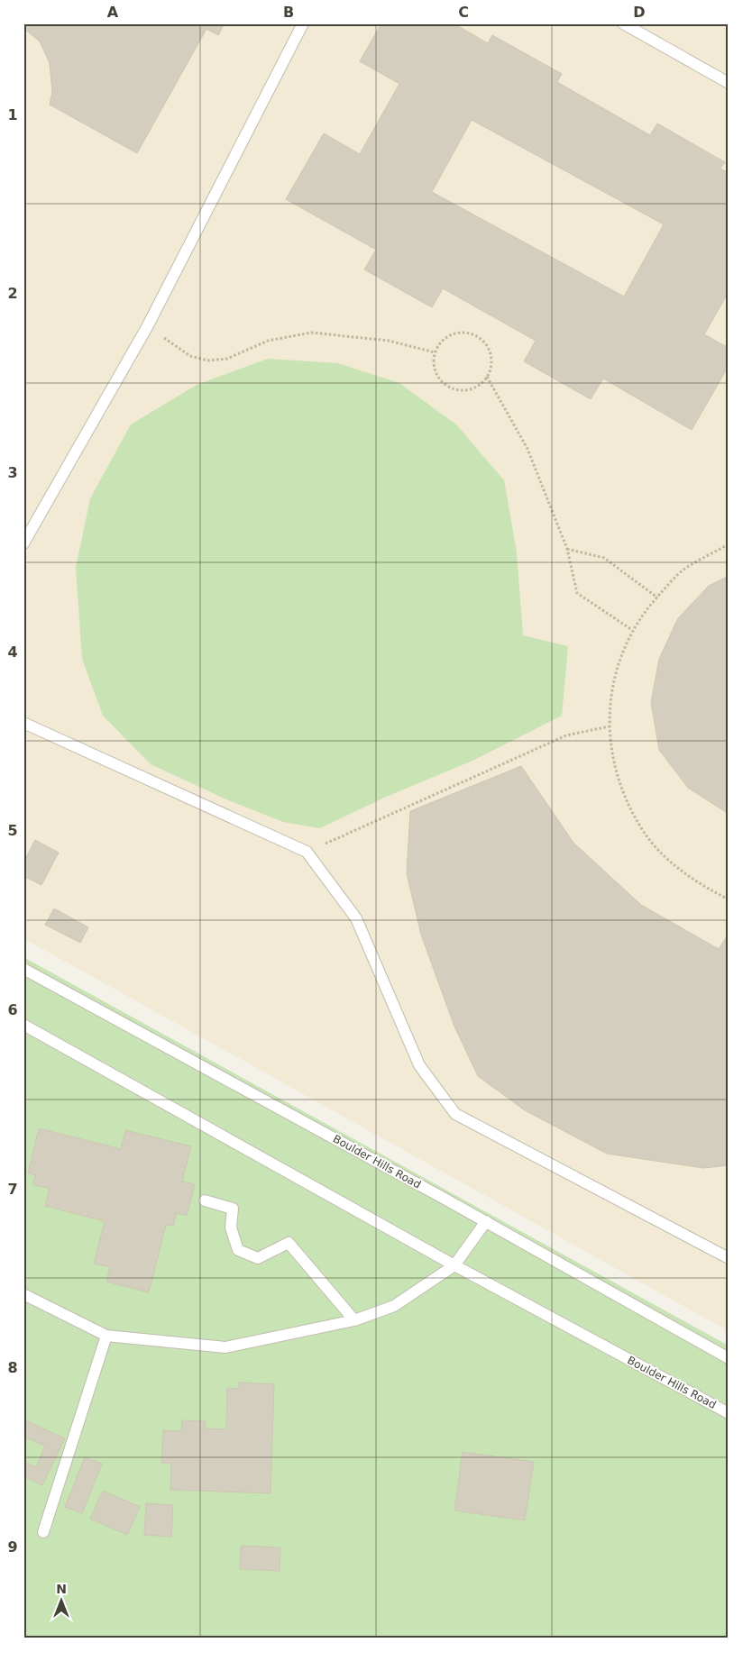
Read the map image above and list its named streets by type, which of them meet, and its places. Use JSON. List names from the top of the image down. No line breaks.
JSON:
{"streets":{"lane":["Boulder Hills Road"]},"north":"top","grid":{"columns":["A","B","C","D"],"rows":["1","2","3","4","5","6","7","8","9"]}}
